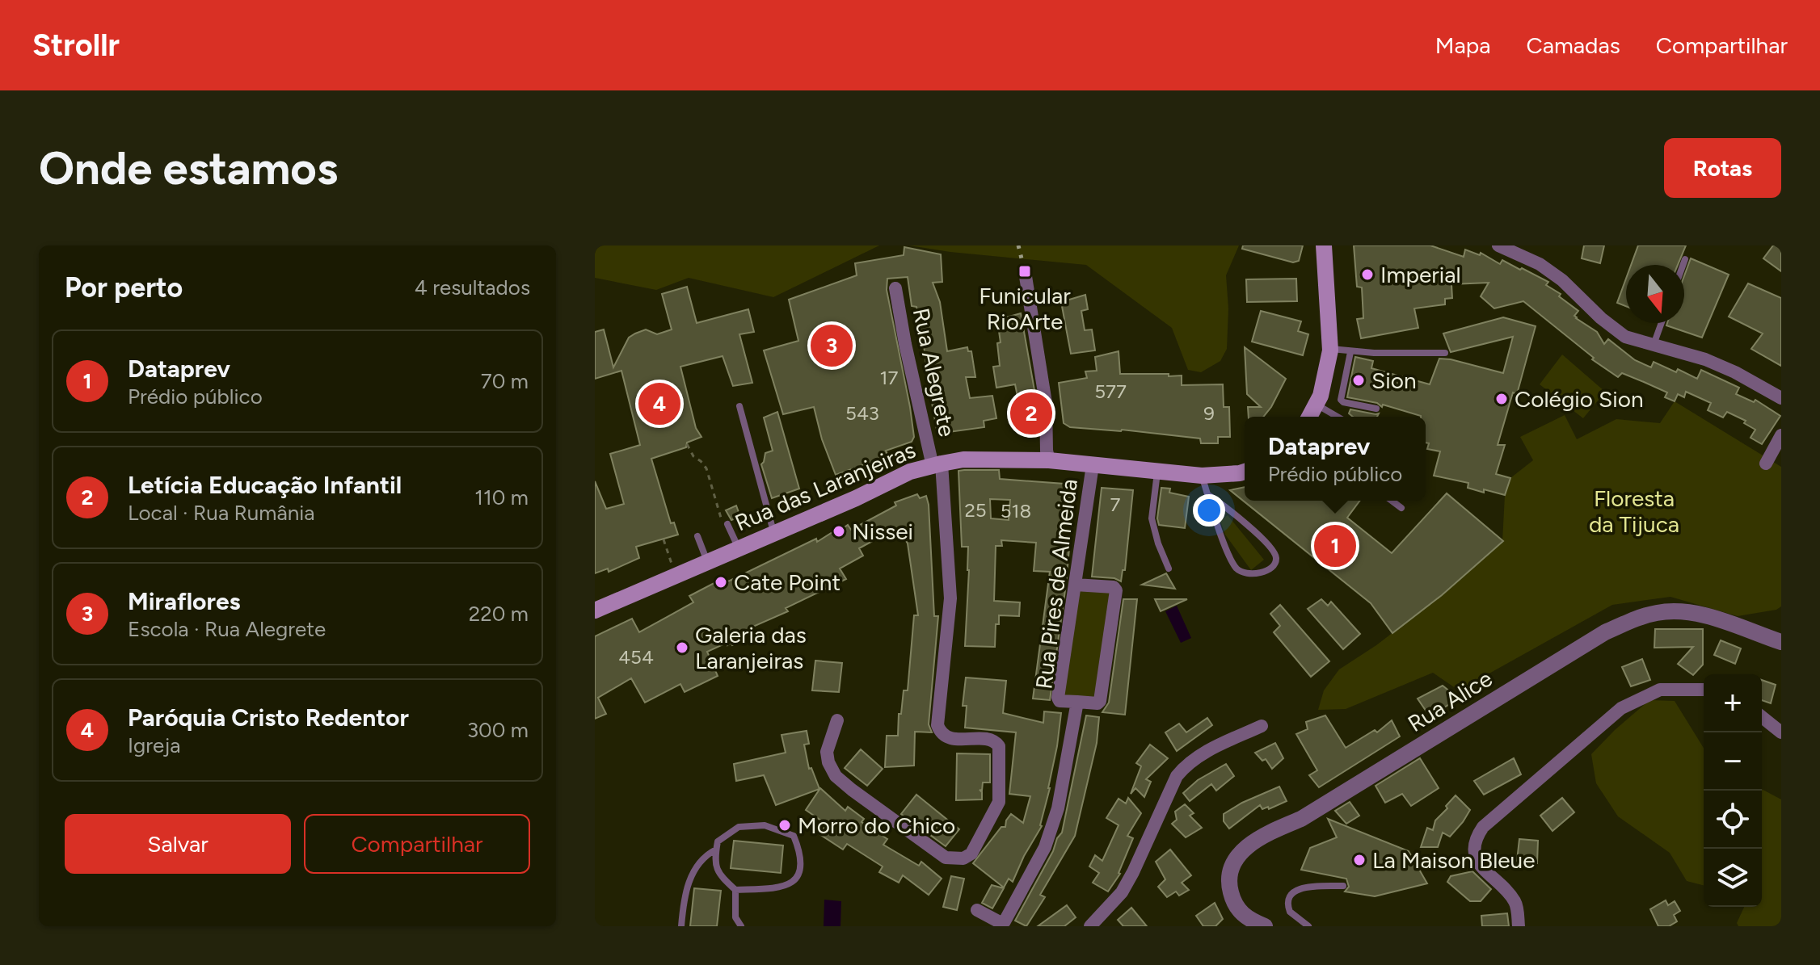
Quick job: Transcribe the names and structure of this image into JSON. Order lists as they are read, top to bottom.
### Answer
{
  "streets": {
    "main road": ["Rua das Laranjeiras"],
    "street": ["Rua Alegrete", "Rua Pires de Almeida", "Rua Alice"]
  },
  "crossings": [
    ["Rua Alegrete", "Rua das Laranjeiras"],
    ["Rua das Laranjeiras", "Rua Pires de Almeida"]
  ],
  "parks": ["Floresta da Tijuca"],
  "places": {
    "transit": ["Funicular RioArte"],
    "other": [
      "Imperial",
      "Sion",
      "Colégio Sion",
      "Nissei",
      "Cate Point",
      "Galeria das Laranjeiras",
      "Morro do Chico",
      "La Maison Bleue"
    ]
  },
  "house_numbers": [
    "17",
    "577",
    "543",
    "9",
    "7",
    "25",
    "518",
    "454"
  ],
  "north": "bottom",
  "page": {
    "header": "Strollr",
    "nav": ["Mapa", "Camadas", "Compartilhar"],
    "buttons": [
      "Rotas",
      ["Salvar", "Compartilhar"]
    ],
    "title": "Onde estamos",
    "heading": ["Por perto", "4 resultados"],
    "pins": [
      "3",
      "4",
      "2",
      "1"
    ],
    "list": [
      {
        "mark": "1",
        "name": "Dataprev",
        "note": "Prédio público",
        "value": "70 m"
      },
      {
        "mark": "2",
        "name": "Letícia Educação Infantil",
        "note": "Local · Rua Rumânia",
        "value": "110 m"
      },
      {
        "mark": "3",
        "name": "Miraflores",
        "note": "Escola · Rua Alegrete",
        "value": "220 m"
      },
      {
        "mark": "4",
        "name": "Paróquia Cristo Redentor",
        "note": "Igreja",
        "value": "300 m"
      }
    ],
    "popup": ["Dataprev", "Prédio público"],
    "map_buttons": ["+", "−"]
  }
}
